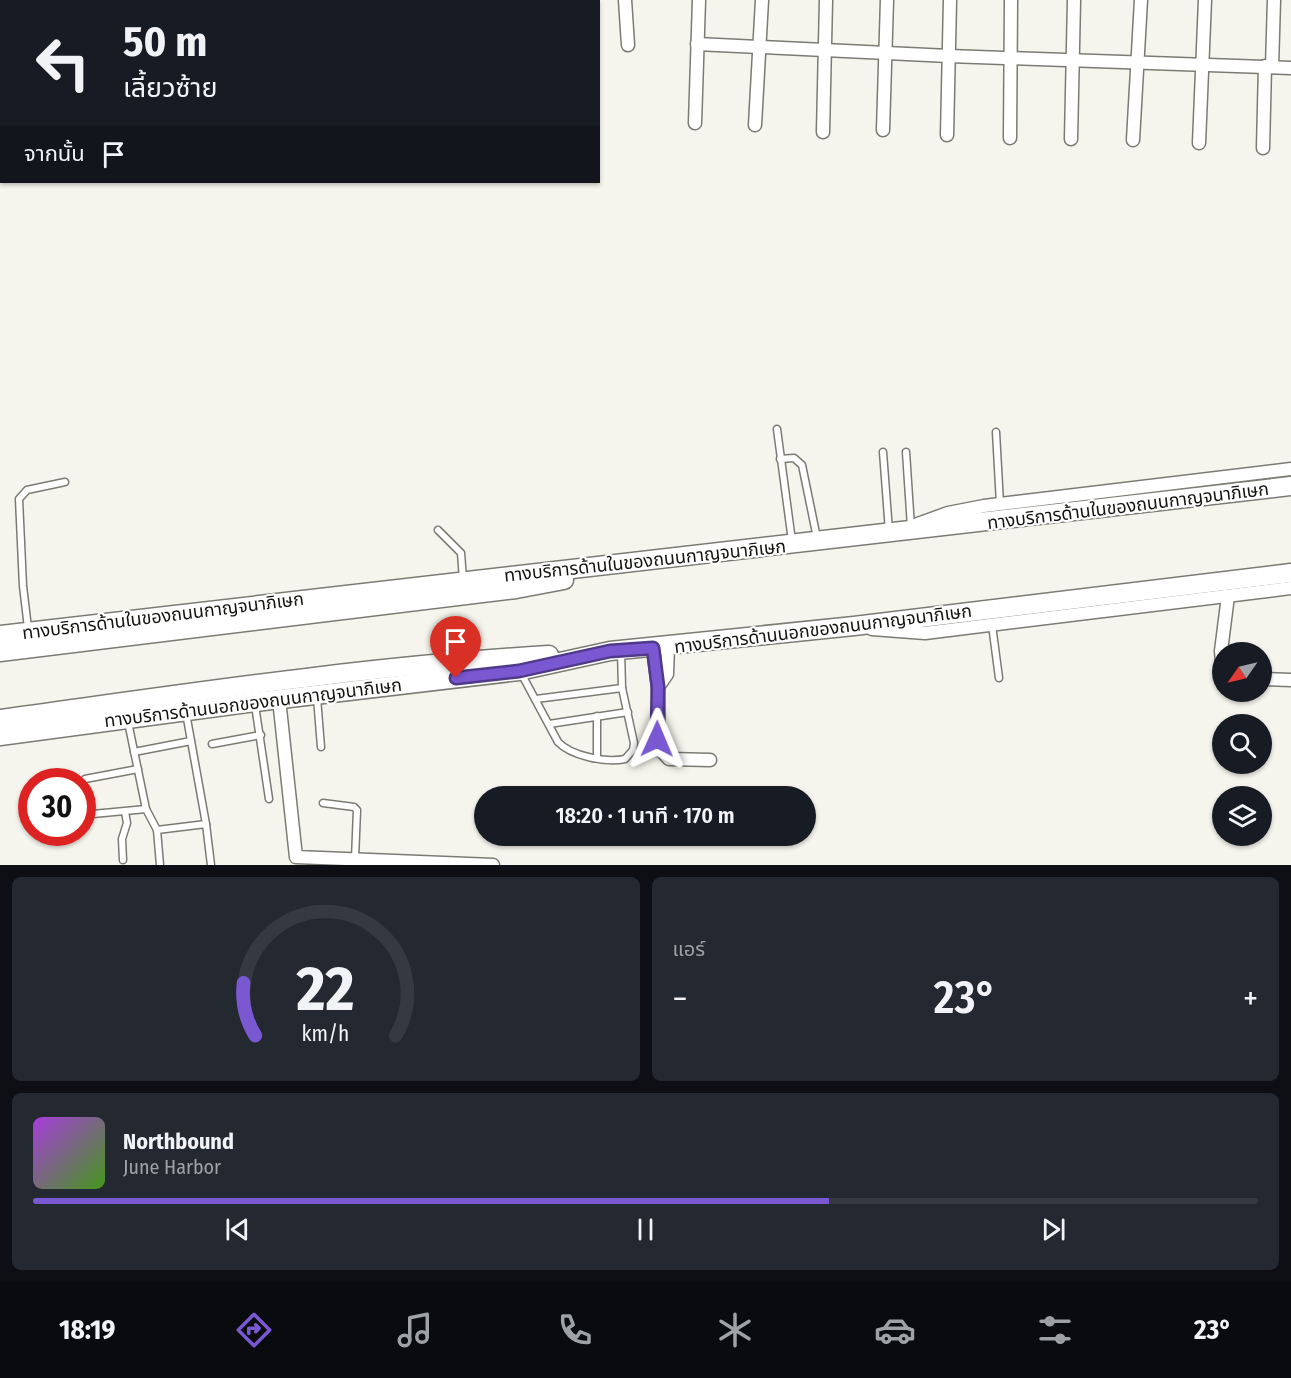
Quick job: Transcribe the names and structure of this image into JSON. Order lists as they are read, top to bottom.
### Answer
{
  "streets": {
    "main road": ["ทางบริการด้านในของถนนกาญจนาภิเษก", "ทางบริการด้านนอกของถนนกาญจนาภิเษก"]
  },
  "north": "bottom left",
  "page": {
    "turn": ["50 m", "เลี้ยวซ้าย"],
    "then": "จากนั้น",
    "limit": "30",
    "trip": "18:20 · 1 นาที · 170 m",
    "tile": "แอร์",
    "heat": ["−", "23°", "+"],
    "song": ["Northbound", "June Harbor"],
    "tabs": ["18:19", "23°"],
    "gauge": ["22", "km/h"]
  }
}
